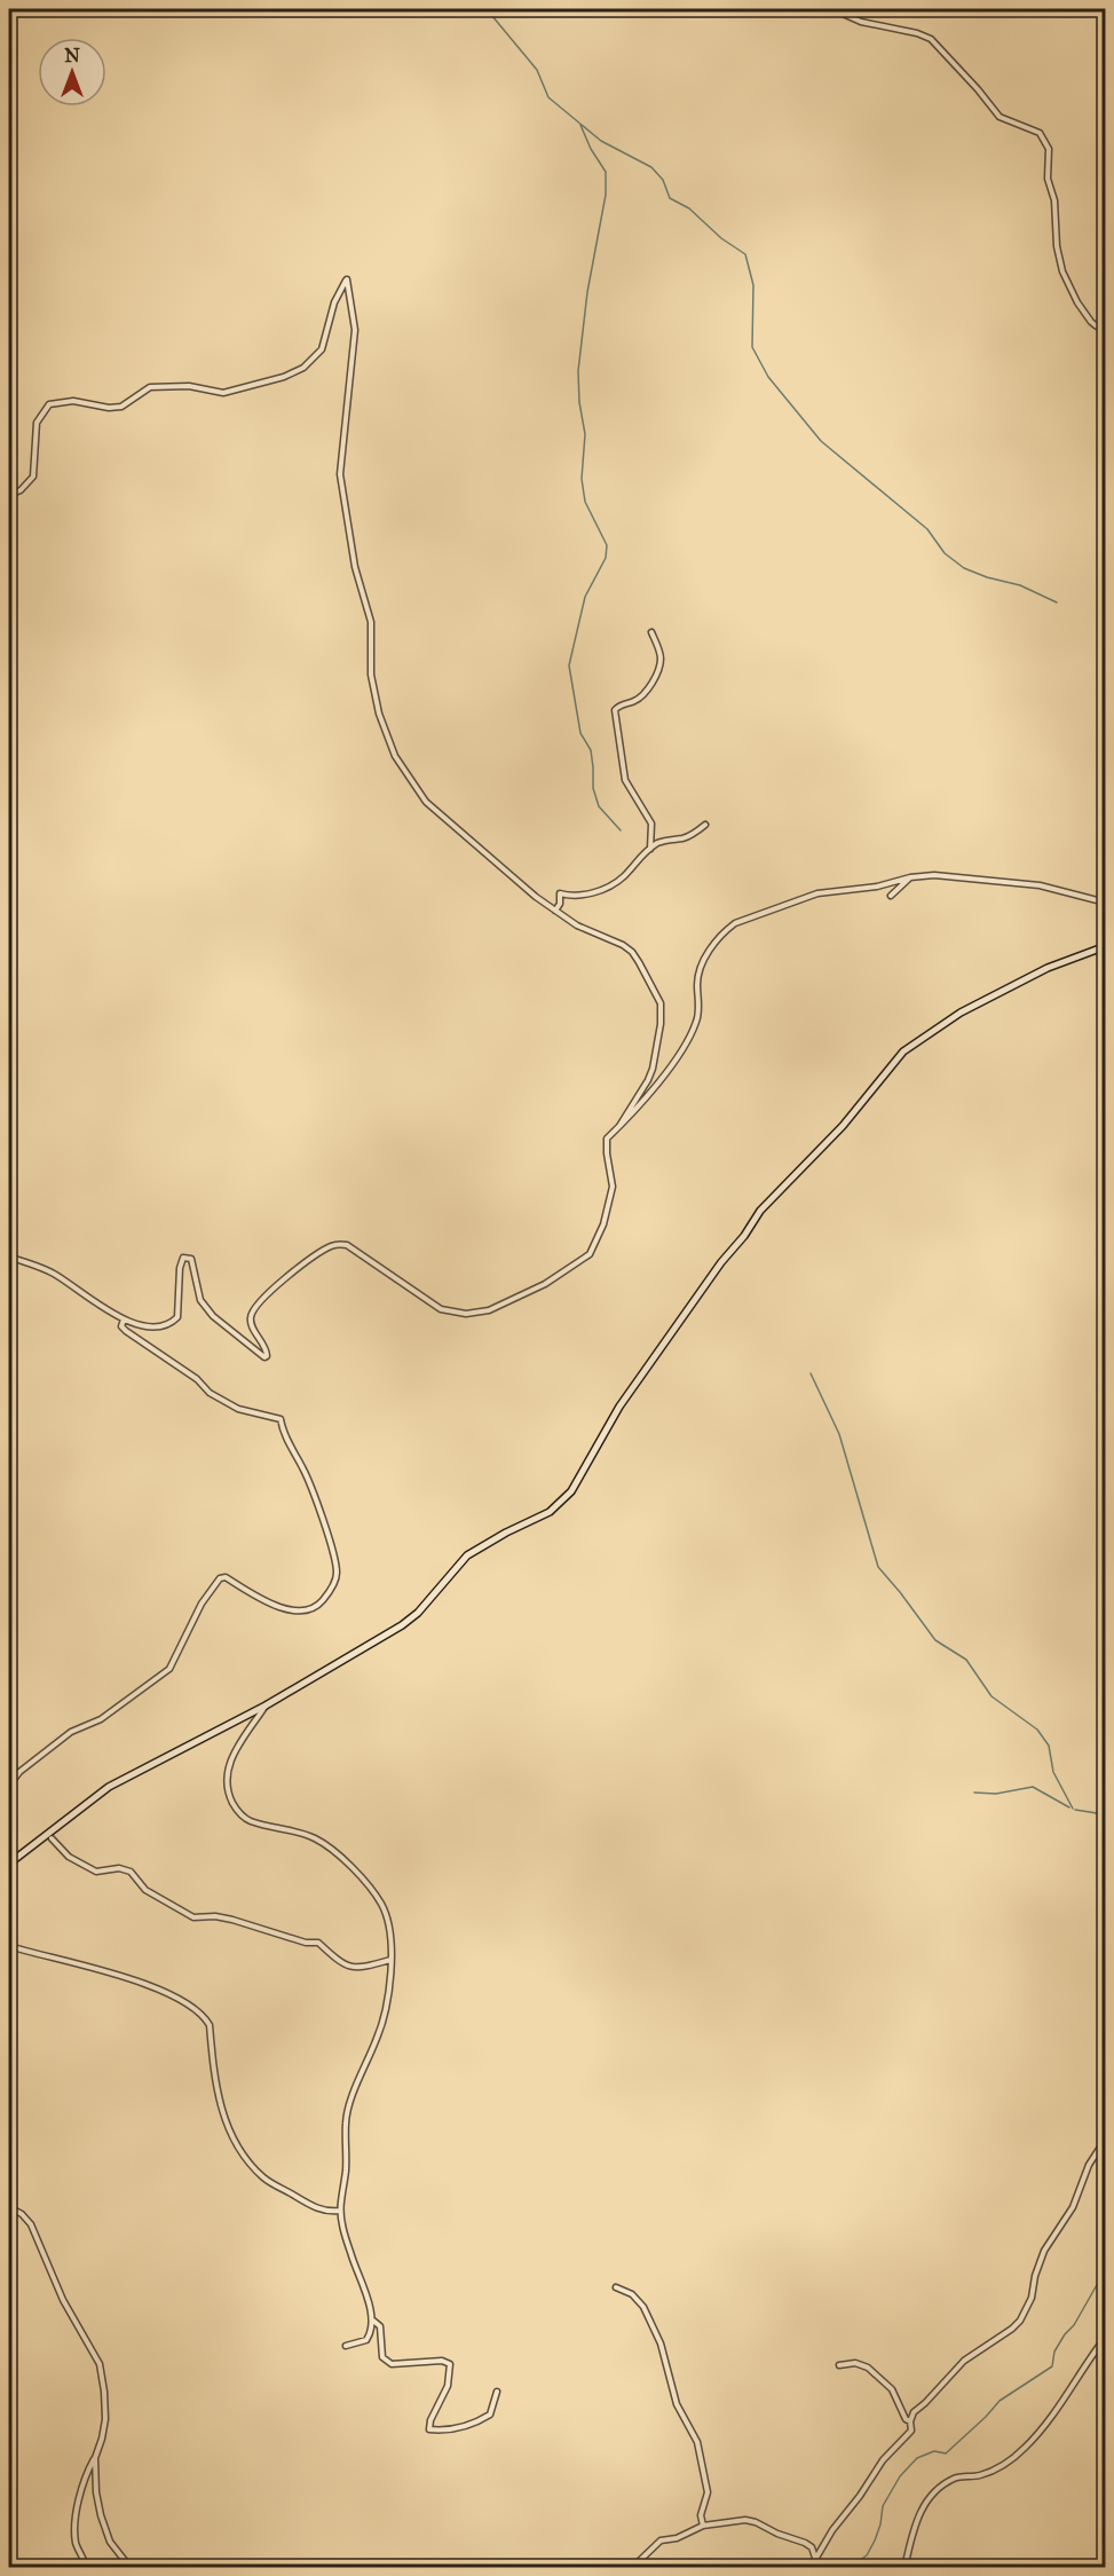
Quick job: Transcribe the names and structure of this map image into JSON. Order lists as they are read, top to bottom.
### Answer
{
  "north": "top"
}
